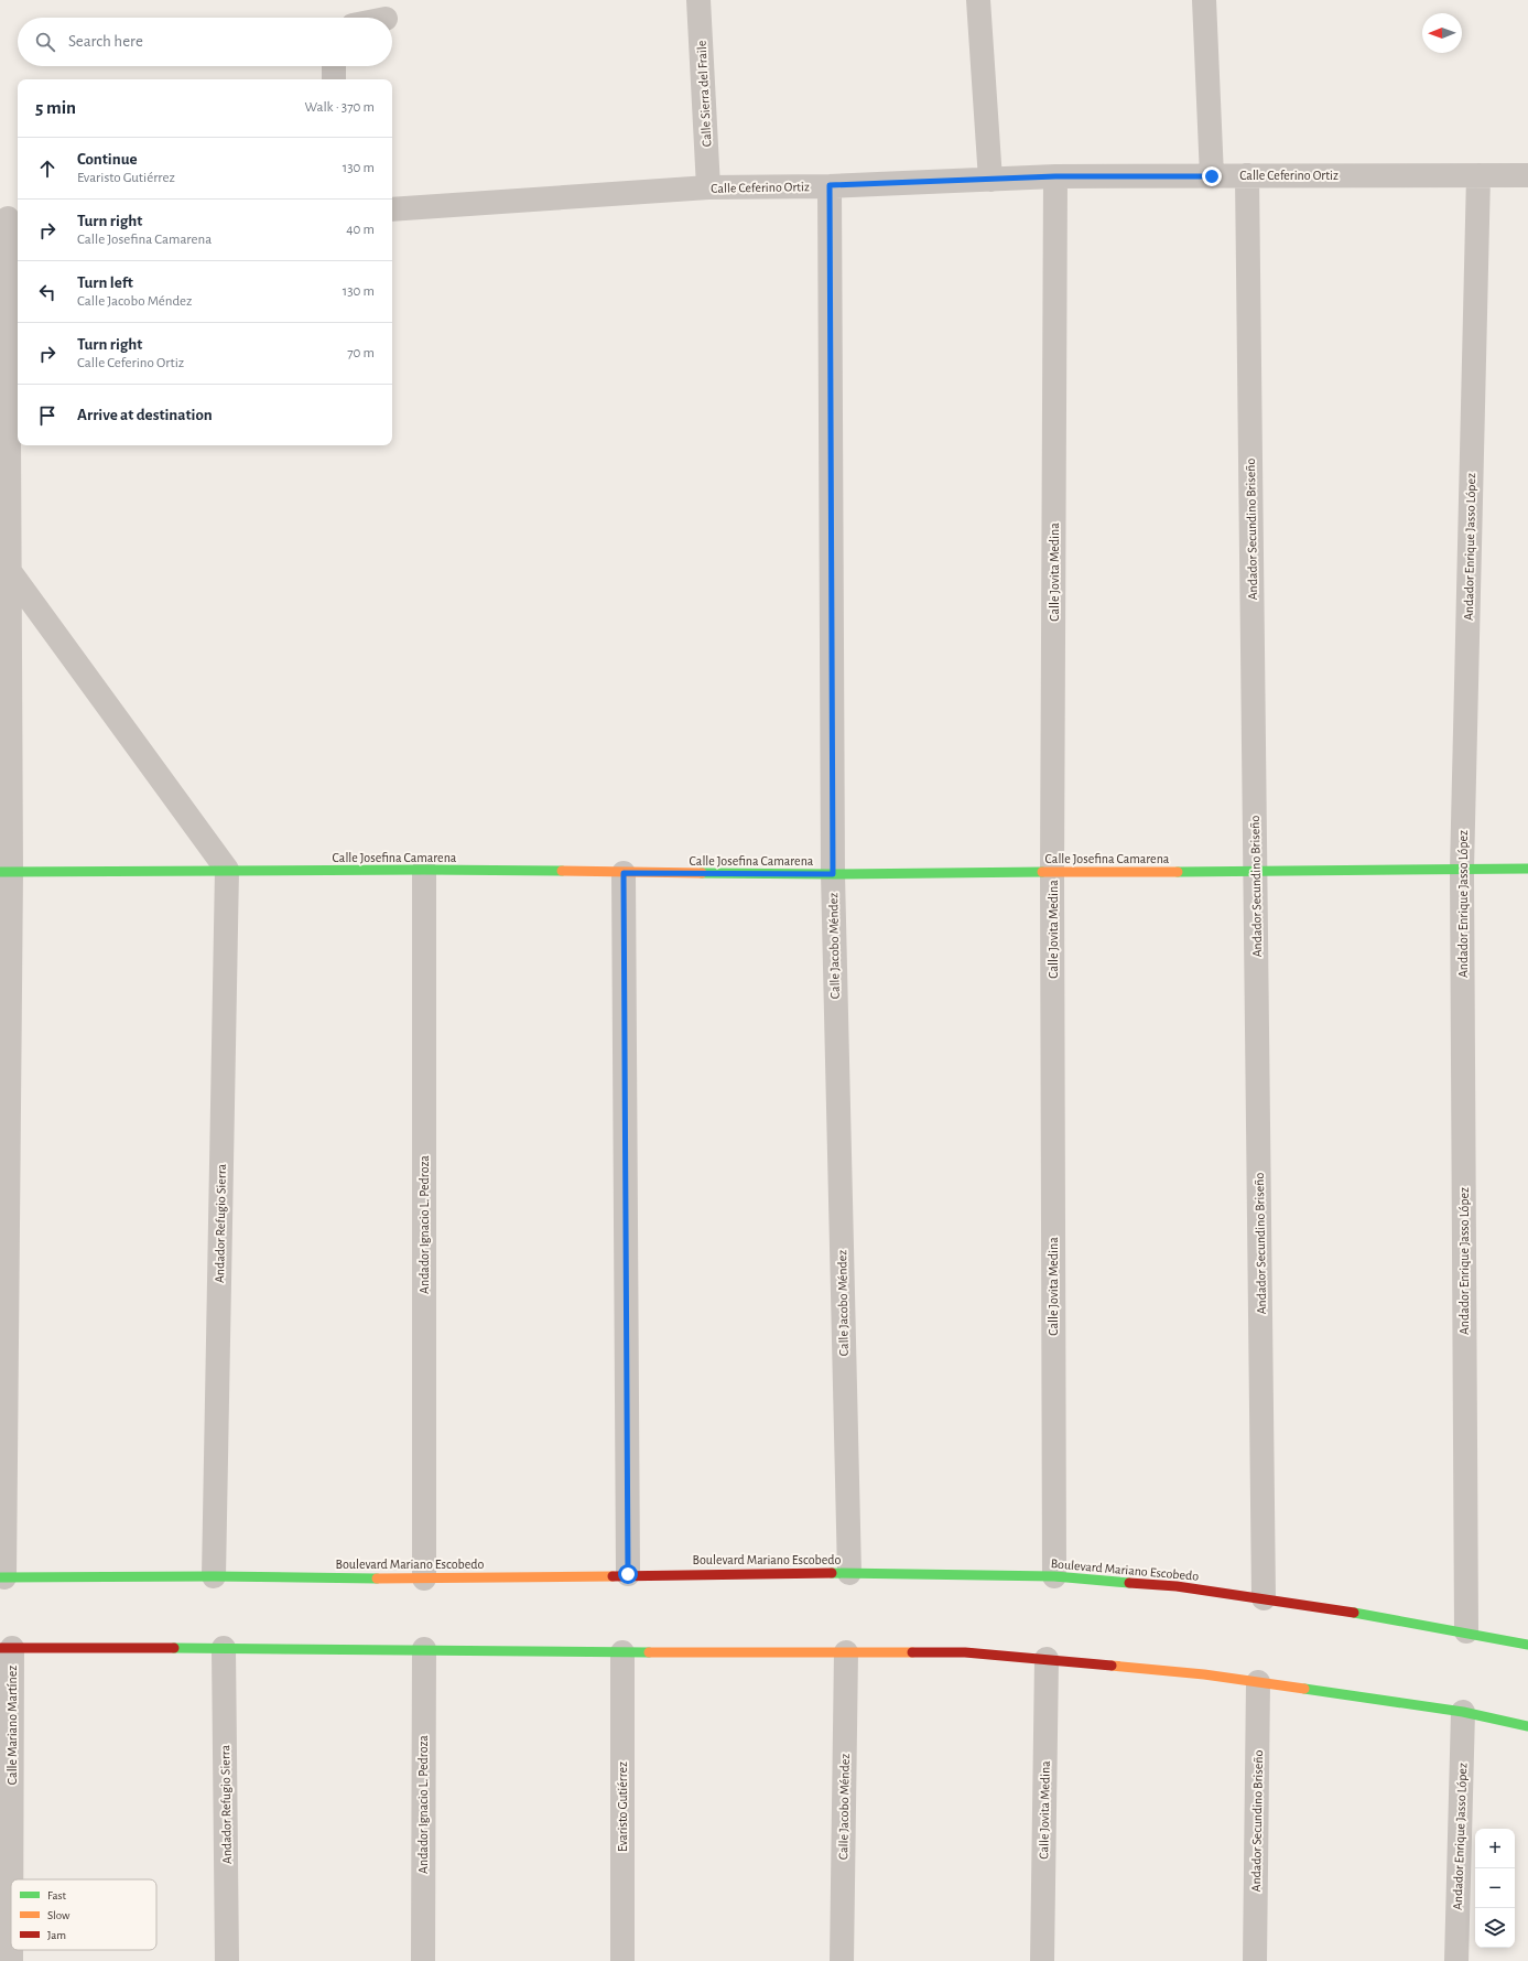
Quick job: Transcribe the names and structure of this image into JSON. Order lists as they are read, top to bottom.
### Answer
{
  "streets": {
    "street": [
      "Calle Sierra del Fraile",
      "Calle Ceferino Ortiz",
      "Andador Secundino Briseño",
      "Andador Enrique Jasso López",
      "Calle Jovita Medina",
      "Calle Josefina Camarena",
      "Calle Jacobo Méndez",
      "Andador Refugio Sierra",
      "Andador Ignacio L. Pedroza",
      "Boulevard Mariano Escobedo",
      "Calle Mariano Martínez",
      "Evaristo Gutiérrez"
    ]
  },
  "crossings": [
    ["Calle Sierra del Fraile", "Calle Ceferino Ortiz"],
    ["Calle Ceferino Ortiz", "Andador Secundino Briseño"],
    ["Calle Ceferino Ortiz", "Andador Enrique Jasso López"],
    ["Calle Ceferino Ortiz", "Calle Jovita Medina"],
    ["Calle Ceferino Ortiz", "Calle Jacobo Méndez"],
    ["Andador Secundino Briseño", "Calle Josefina Camarena"],
    ["Andador Secundino Briseño", "Boulevard Mariano Escobedo"],
    ["Andador Enrique Jasso López", "Calle Josefina Camarena"],
    ["Andador Enrique Jasso López", "Boulevard Mariano Escobedo"],
    ["Calle Jovita Medina", "Calle Josefina Camarena"],
    ["Calle Jovita Medina", "Boulevard Mariano Escobedo"],
    ["Calle Josefina Camarena", "Calle Jacobo Méndez"],
    ["Calle Josefina Camarena", "Andador Refugio Sierra"],
    ["Calle Josefina Camarena", "Andador Ignacio L. Pedroza"],
    ["Calle Jacobo Méndez", "Boulevard Mariano Escobedo"],
    ["Andador Refugio Sierra", "Boulevard Mariano Escobedo"],
    ["Andador Ignacio L. Pedroza", "Boulevard Mariano Escobedo"]
  ],
  "legend": ["Fast", "Slow", "Jam"],
  "north": "left",
  "page": {
    "search": "Search here",
    "heading": ["5 min", "Walk · 370 m"],
    "list": [
      ["Continue", "Evaristo Gutiérrez", "130 m"],
      ["Turn right", "Calle Josefina Camarena", "40 m"],
      ["Turn left", "Calle Jacobo Méndez", "130 m"],
      ["Turn right", "Calle Ceferino Ortiz", "70 m"],
      "Arrive at destination"
    ],
    "map_buttons": ["+", "−"]
  }
}
